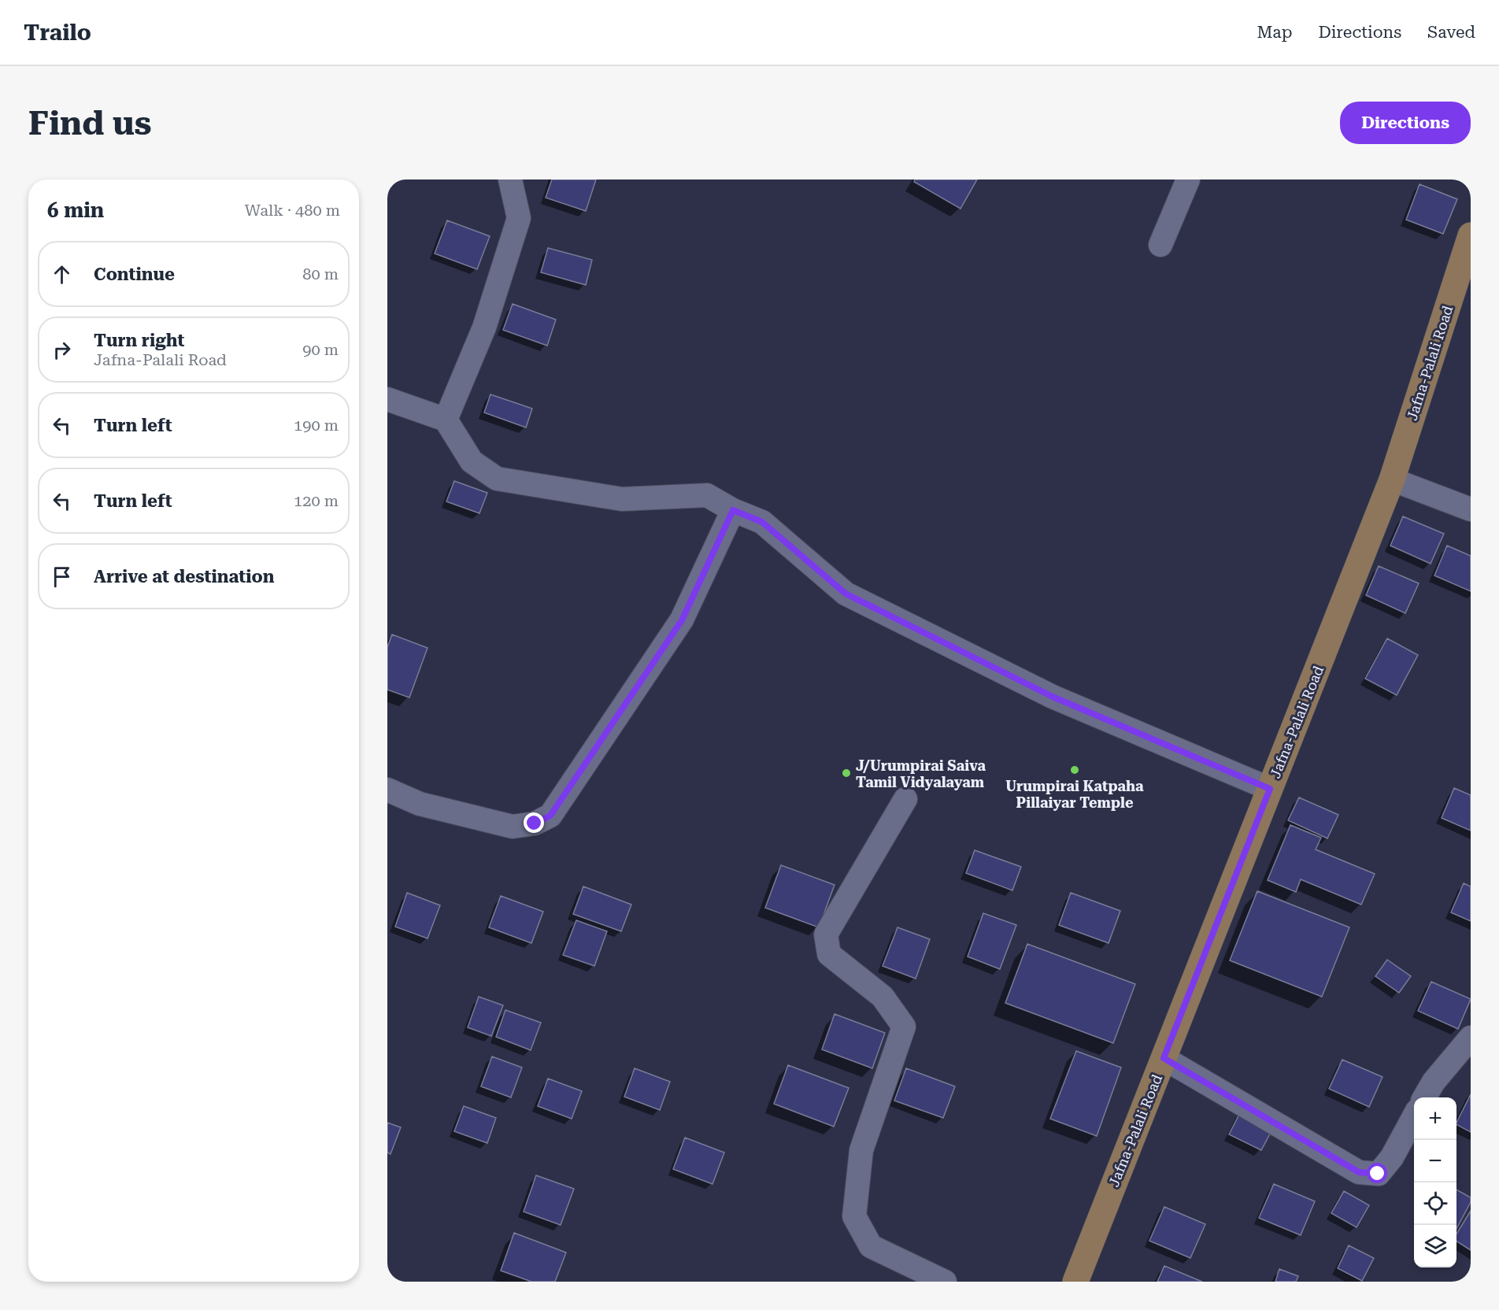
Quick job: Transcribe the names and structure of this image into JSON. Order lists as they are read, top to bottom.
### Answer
{
  "streets": {
    "main road": ["Jafna-Palali Road"]
  },
  "places": ["Urumpirai Katpaha Pillaiyar Temple", "J/Urumpirai Saiva Tamil Vidyalayam"],
  "page": {
    "header": "Trailo",
    "nav": ["Map", "Directions", "Saved"],
    "buttons": "Directions",
    "title": "Find us",
    "heading": ["6 min", "Walk · 480 m"],
    "list": [
      ["Continue", "80 m"],
      ["Turn right", "Jafna-Palali Road", "90 m"],
      ["Turn left", "190 m"],
      ["Turn left", "120 m"],
      "Arrive at destination"
    ],
    "map_buttons": ["+", "−"]
  }
}
